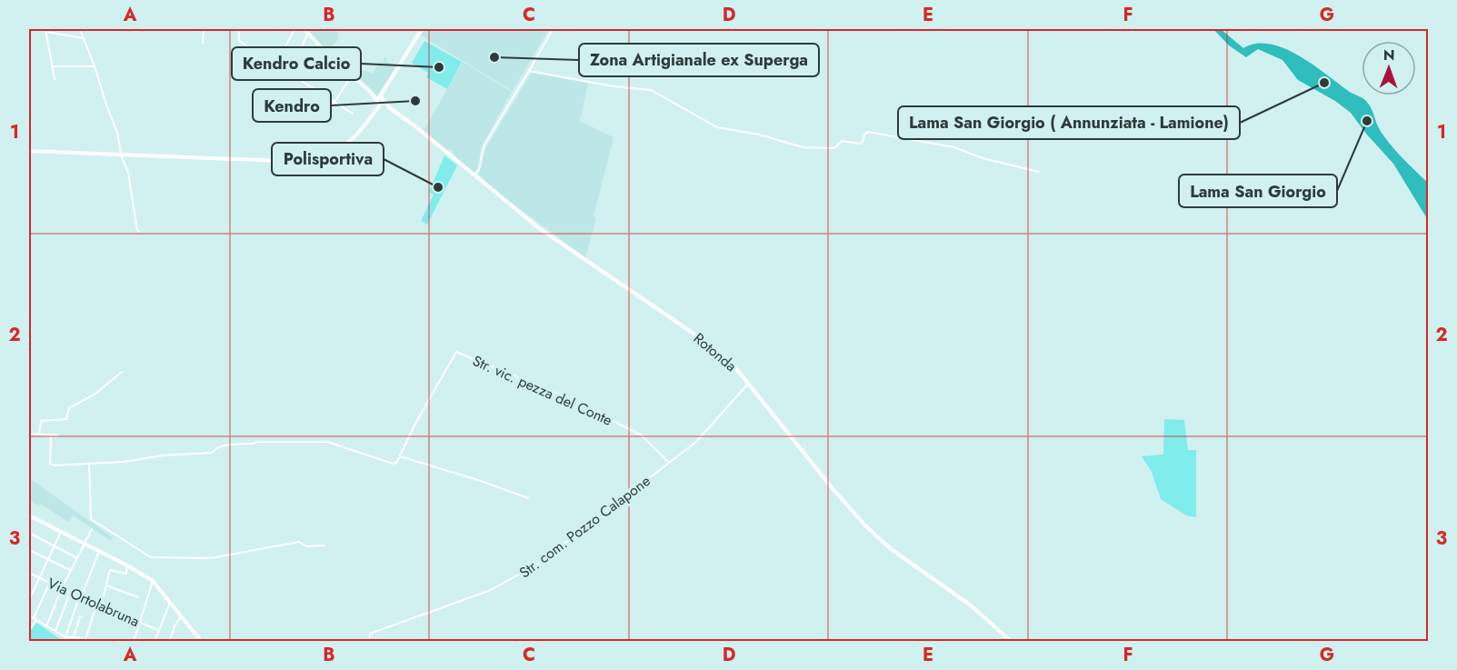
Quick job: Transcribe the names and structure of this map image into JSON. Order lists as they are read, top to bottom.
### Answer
{
  "streets": {
    "main road": ["Rotonda"],
    "street": ["Str. vic. pezza del Conte", "Str. com. Pozzo Calapone", "Via Ortolabruna"]
  },
  "crossings": [
    ["Rotonda", "Str. com. Pozzo Calapone"],
    ["Str. vic. pezza del Conte", "Str. com. Pozzo Calapone"]
  ],
  "places": [
    "Zona Artigianale ex Superga",
    "Kendro Calcio",
    "Lama San Giorgio ( Annunziata - Lamione)",
    "Kendro",
    "Lama San Giorgio",
    "Polisportiva"
  ],
  "north": "top",
  "grid": {
    "columns": [
      "A",
      "B",
      "C",
      "D",
      "E",
      "F",
      "G"
    ],
    "rows": ["1", "2", "3"]
  }
}
